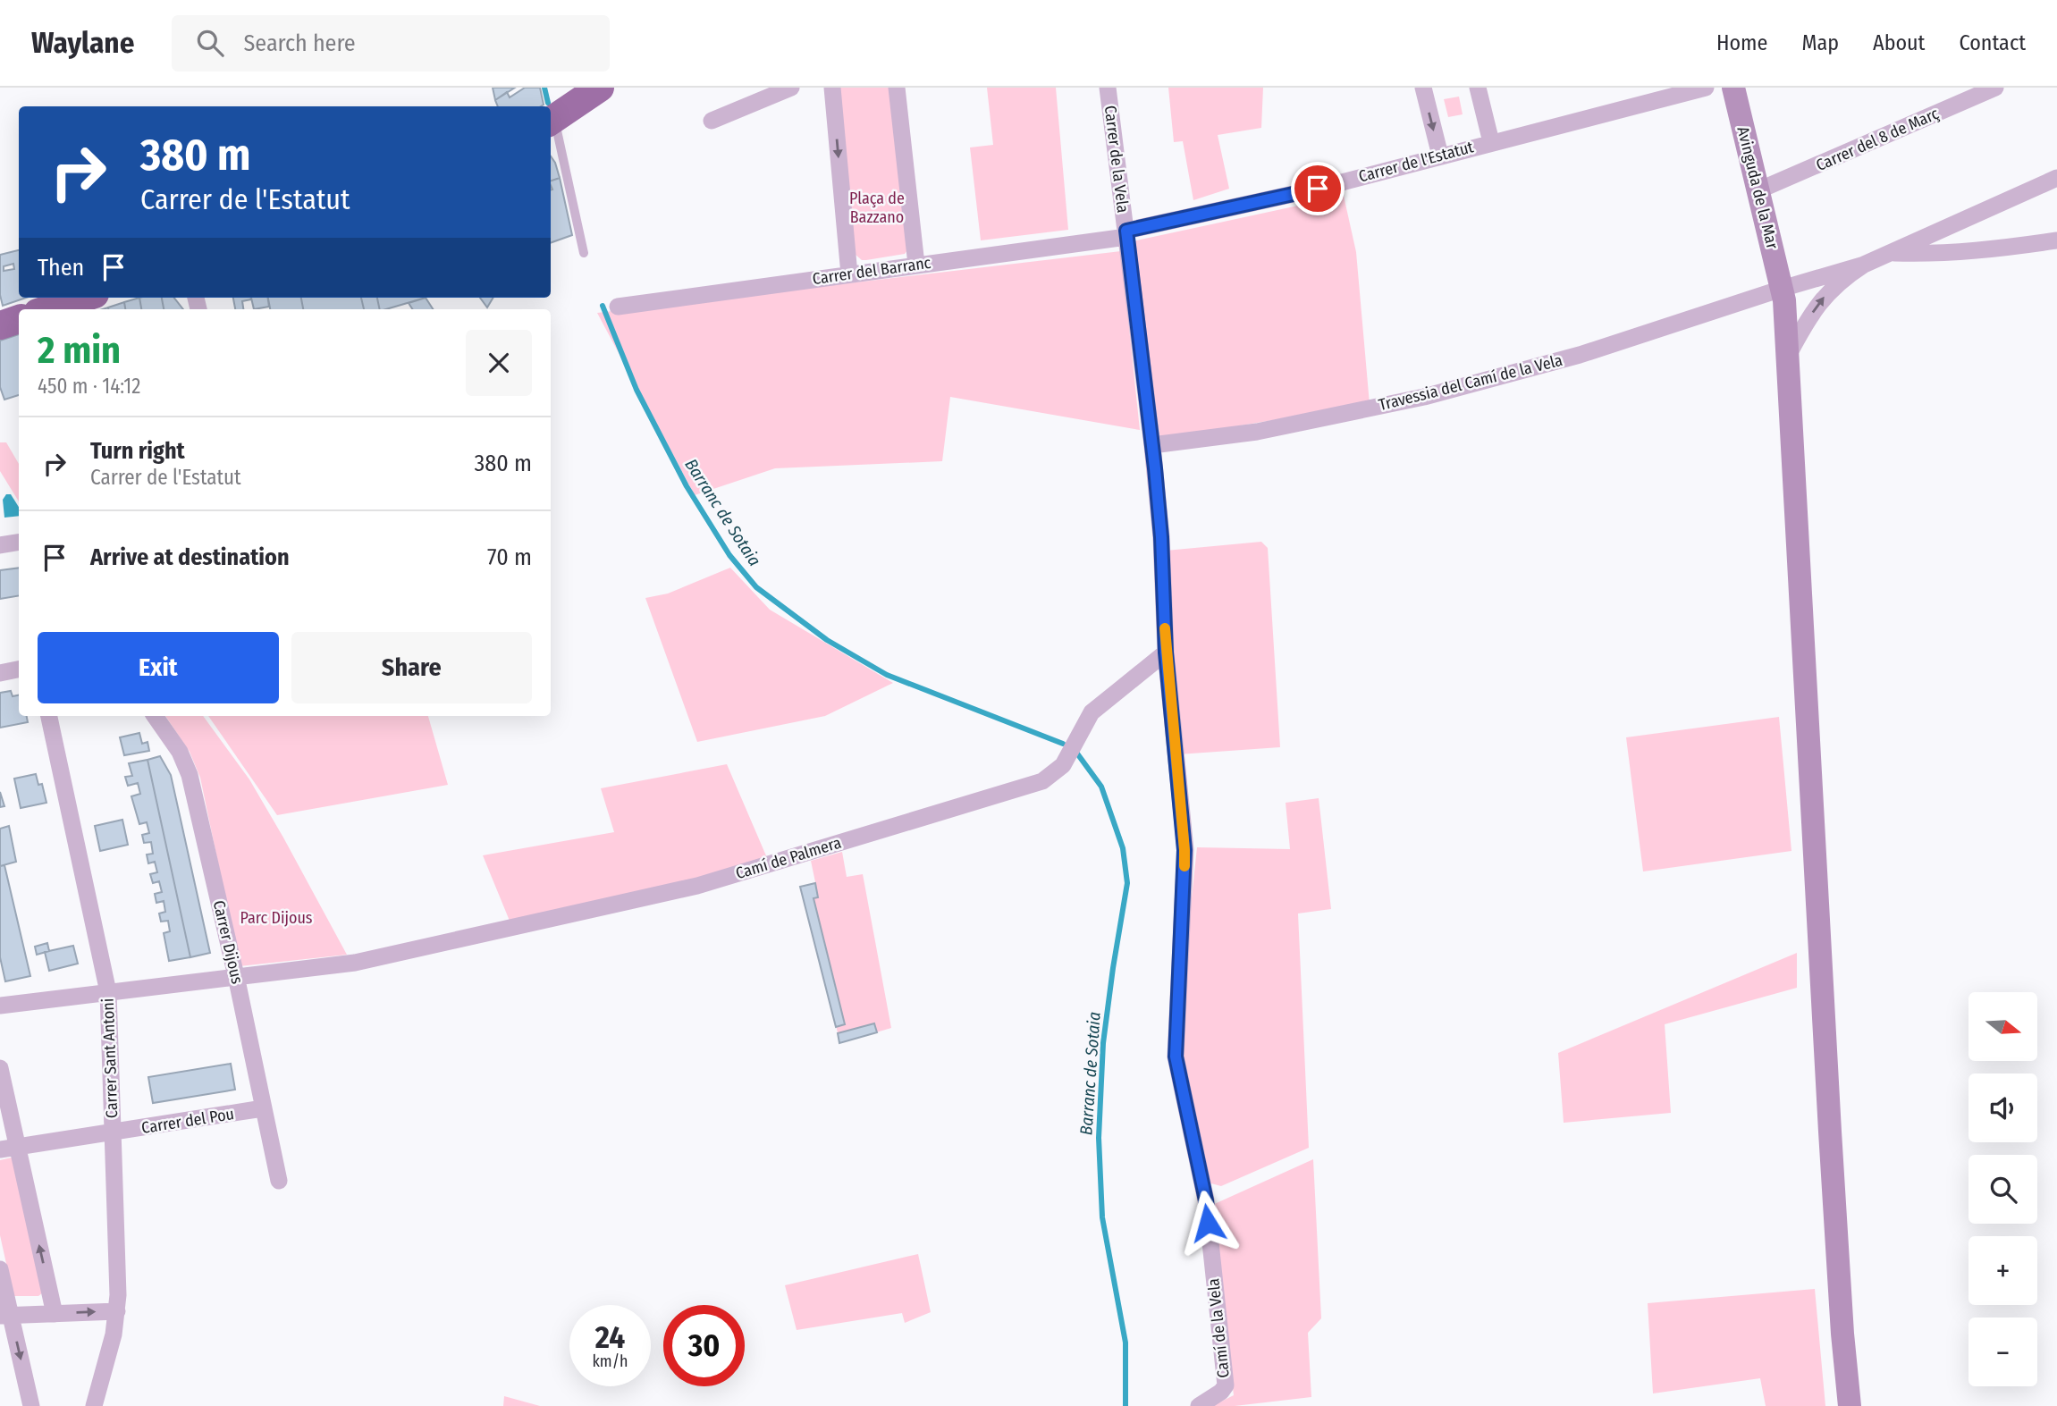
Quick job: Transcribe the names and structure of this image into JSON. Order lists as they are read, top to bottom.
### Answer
{
  "streets": {
    "main road": ["Avinguda de la Mar"],
    "street": [
      "Carrer del 8 de Març",
      "Carrer de la Vela",
      "Carrer de l'Estatut",
      "Carrer del Barranc",
      "Travessia del Camí de la Vela",
      "Camí de Palmera",
      "Carrer Dijous",
      "Carrer Sant Antoni",
      "Carrer del Pou",
      "Camí de la Vela"
    ]
  },
  "crossings": [
    ["Carrer del 8 de Març", "Avinguda de la Mar"],
    ["Carrer de la Vela", "Carrer de l'Estatut"],
    ["Carrer de la Vela", "Carrer del Barranc"],
    ["Carrer de la Vela", "Camí de la Vela"],
    ["Carrer de l'Estatut", "Carrer del Barranc"],
    ["Carrer de l'Estatut", "Camí de la Vela"],
    ["Avinguda de la Mar", "Travessia del Camí de la Vela"],
    ["Carrer del Barranc", "Camí de la Vela"],
    ["Travessia del Camí de la Vela", "Camí de la Vela"],
    ["Camí de Palmera", "Carrer Dijous"],
    ["Camí de Palmera", "Carrer Sant Antoni"],
    ["Camí de Palmera", "Camí de la Vela"],
    ["Carrer Dijous", "Carrer del Pou"],
    ["Carrer Sant Antoni", "Carrer del Pou"]
  ],
  "water": ["Barranc de Sotaia"],
  "parks": ["Plaça de Bazzano", "Parc Dijous"],
  "north": "right",
  "page": {
    "header": "Waylane",
    "search": "Search here",
    "nav": [
      "Home",
      "Map",
      "About",
      "Contact"
    ],
    "turn": ["380 m", "Carrer de l'Estatut"],
    "then": "Then",
    "heading": ["2 min", "450 m · 14:12"],
    "list": [
      {
        "name": "Turn right",
        "note": "Carrer de l'Estatut",
        "value": "380 m"
      },
      {
        "name": "Arrive at destination",
        "value": "70 m"
      }
    ],
    "buttons": ["Exit", "Share"],
    "map_buttons": ["+", "−"],
    "speed": "24 km/h",
    "limit": "30"
  }
}
